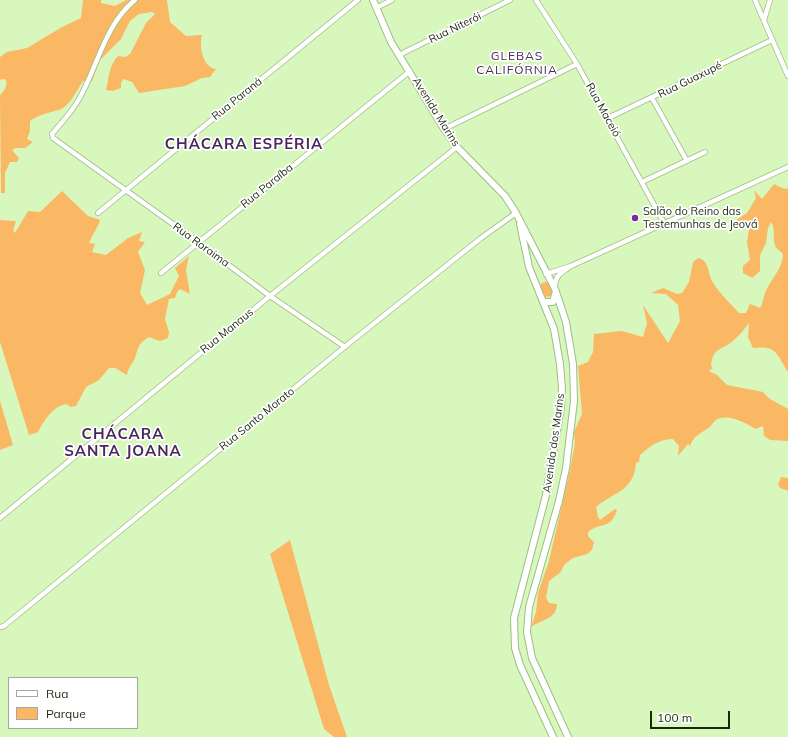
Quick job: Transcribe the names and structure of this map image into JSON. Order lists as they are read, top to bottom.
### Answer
{
  "streets": {
    "street": [
      "Rua Niterói",
      "Rua Guaxupé",
      "Rua Paraná",
      "Rua Maceió",
      "Avenida Marins",
      "Rua Paraíba",
      "Rua Roraima",
      "Rua Manaus",
      "Rua Santo Morato",
      "Avenida dos Marins"
    ]
  },
  "crossings": [
    ["Rua Niterói", "Avenida Marins"],
    ["Rua Guaxupé", "Rua Maceió"],
    ["Rua Paraná", "Rua Roraima"],
    ["Avenida Marins", "Rua Paraíba"],
    ["Avenida Marins", "Rua Manaus"],
    ["Avenida Marins", "Rua Santo Morato"],
    ["Avenida Marins", "Avenida dos Marins"],
    ["Rua Paraíba", "Rua Roraima"],
    ["Rua Roraima", "Rua Manaus"],
    ["Rua Roraima", "Rua Santo Morato"],
    ["Rua Santo Morato", "Avenida dos Marins"]
  ],
  "districts": ["GLEBAS CALIFÓRNIA", "CHÁCARA ESPÉRIA", "CHÁCARA SANTA JOANA"],
  "places": ["Salão do Reino das Testemunhas de Jeová"],
  "legend": ["Rua", "Parque"],
  "scale_bar": "100 m"
}
